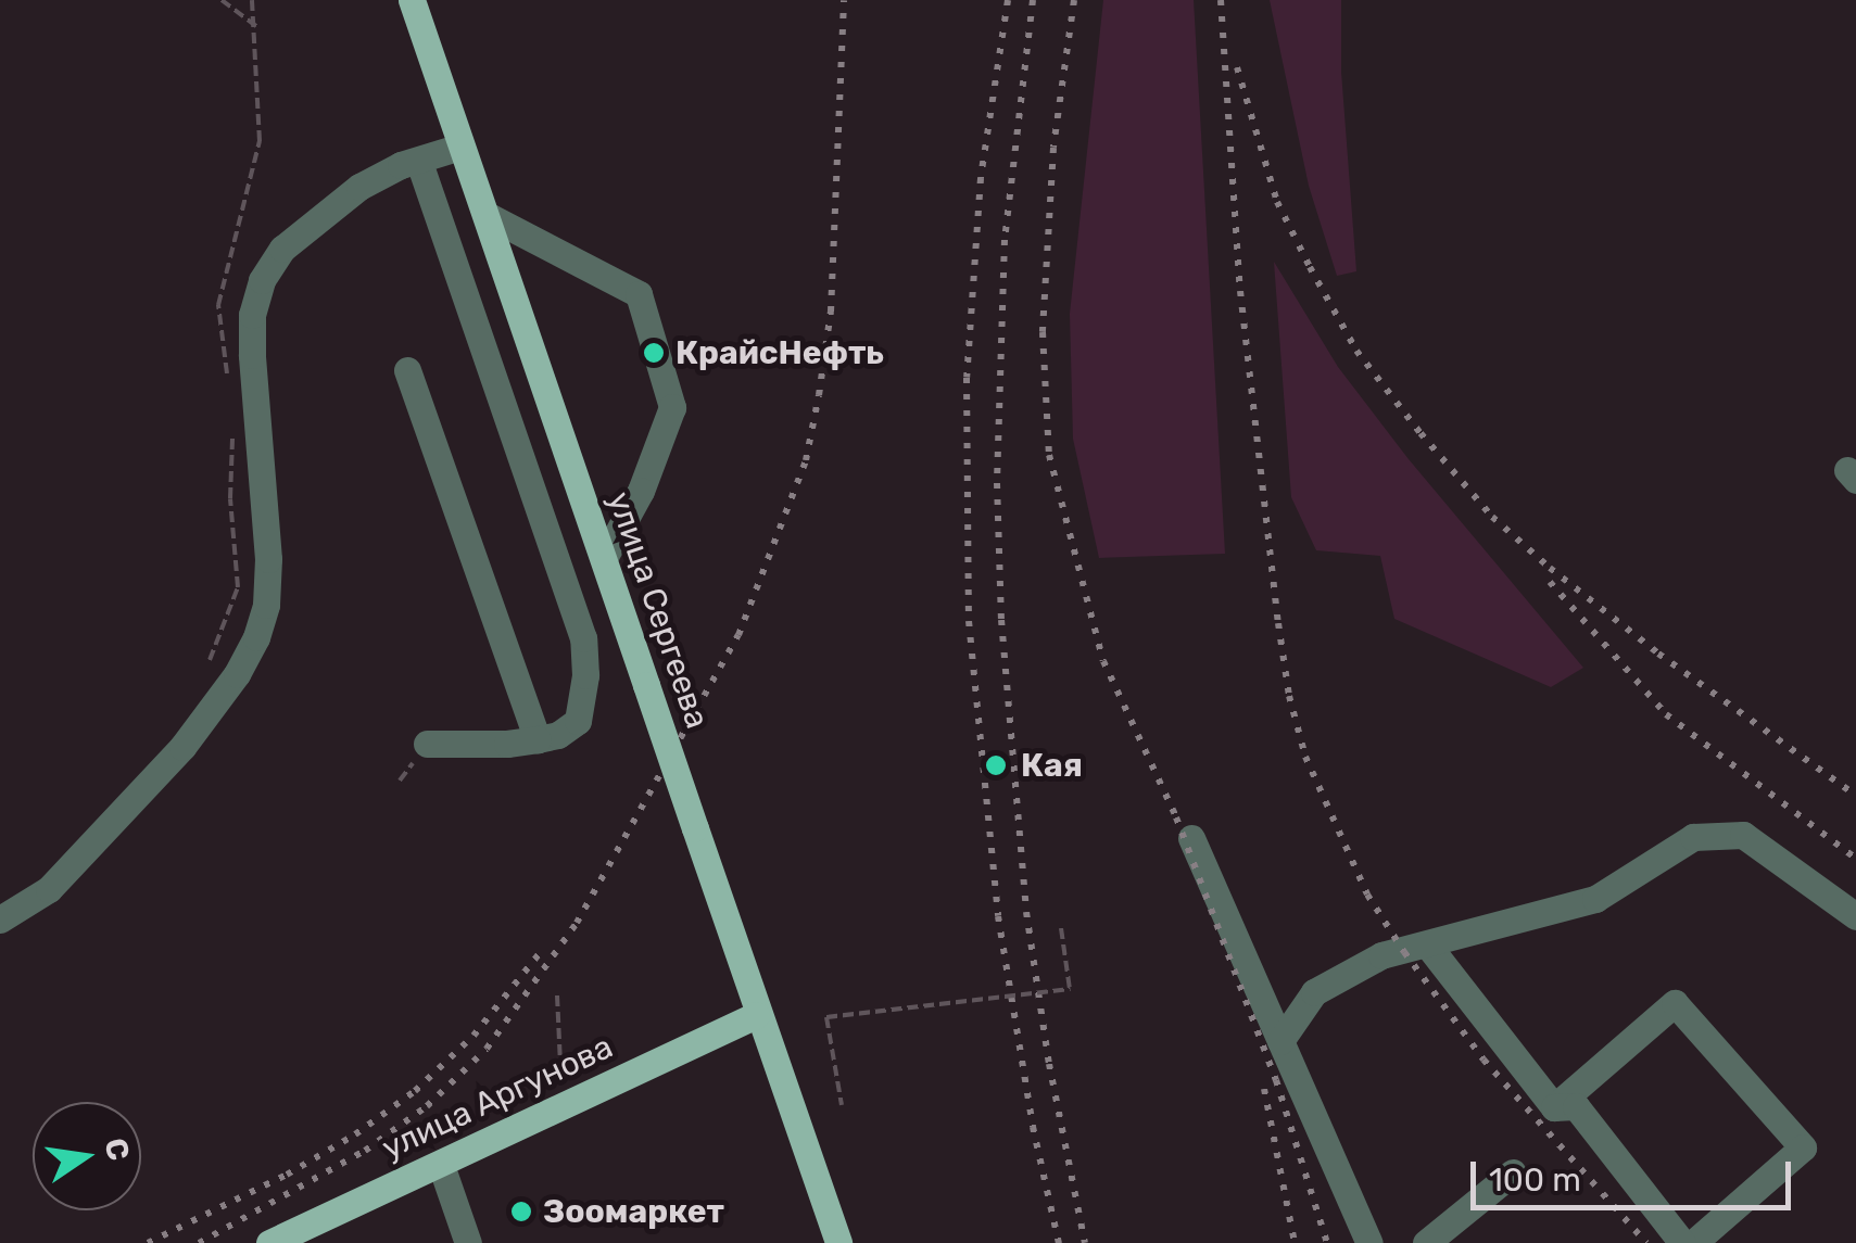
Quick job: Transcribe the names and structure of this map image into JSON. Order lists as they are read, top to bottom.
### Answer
{
  "streets": {
    "main road": ["улица Сергеева", "улица Аргунова"]
  },
  "crossings": [
    ["улица Сергеева", "улица Аргунова"]
  ],
  "places": ["КрайсНефть", "Кая", "Зоомаркет"],
  "scale_bar": "100 m",
  "north": "right"
}
